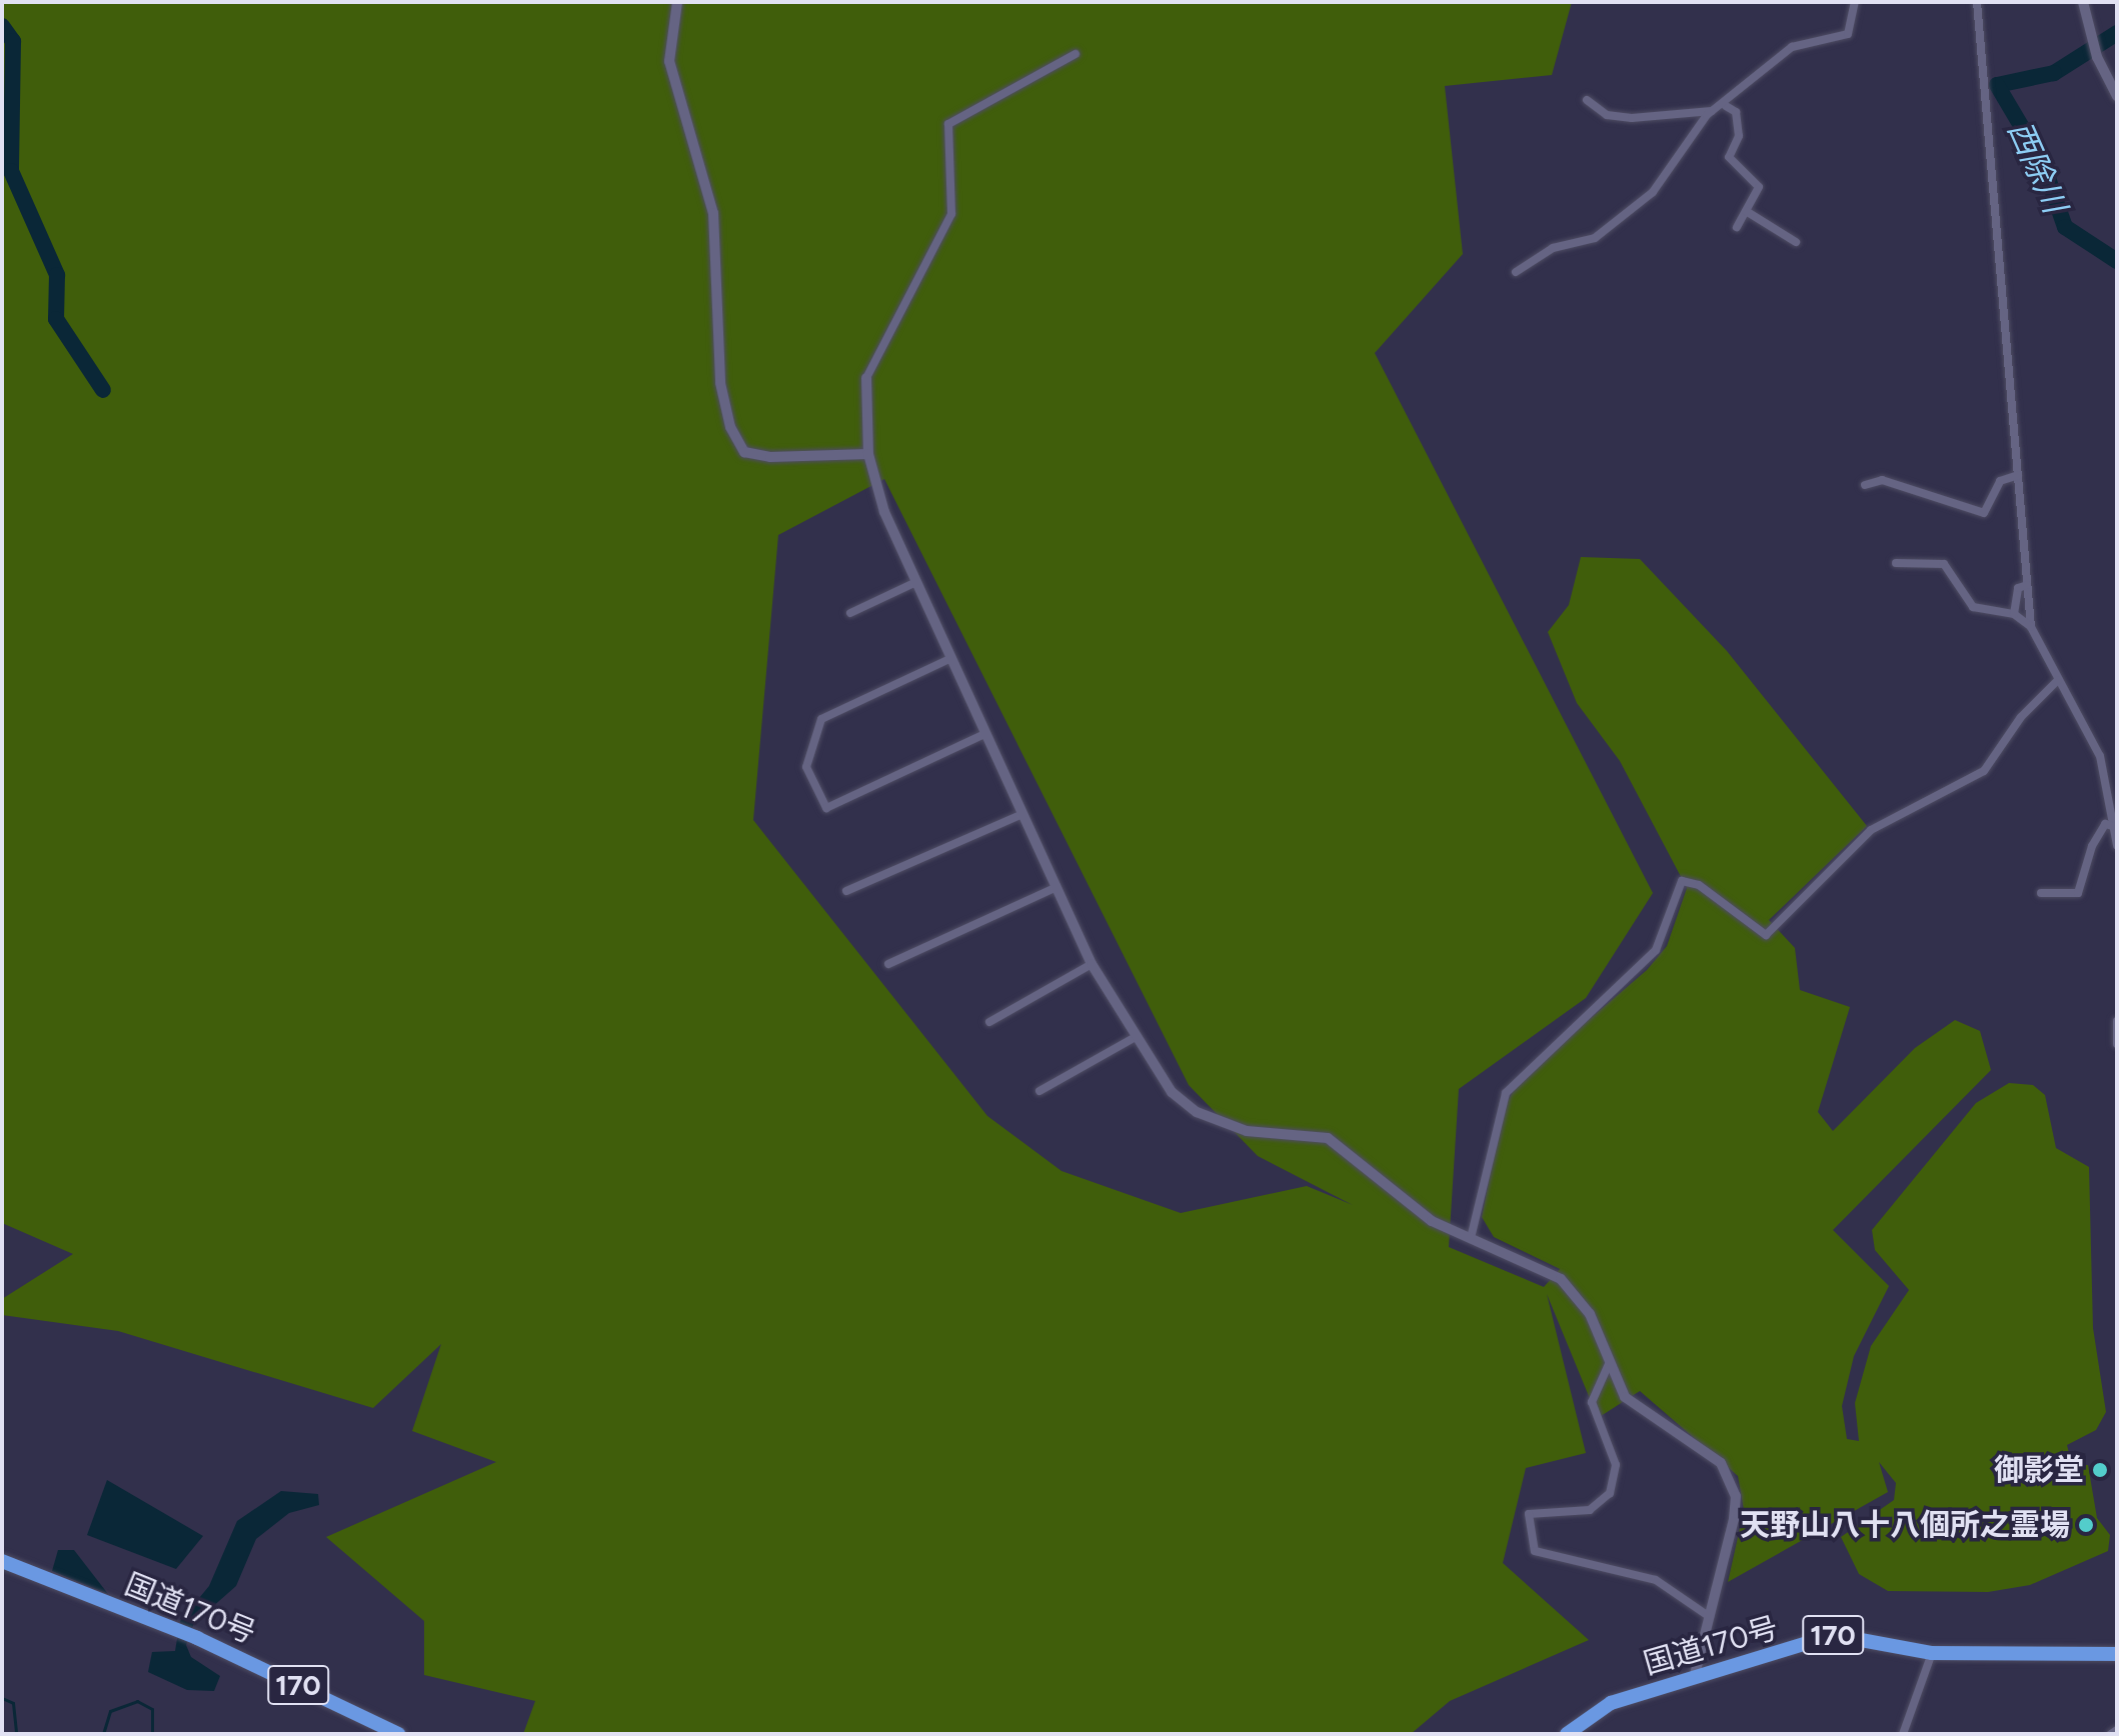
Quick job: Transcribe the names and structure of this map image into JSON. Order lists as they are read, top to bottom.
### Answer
{
  "streets": {
    "highway": ["国道170号", "170"]
  },
  "water": ["西除川"],
  "places": ["御影堂", "天野山八十八個所之霊場"]
}
